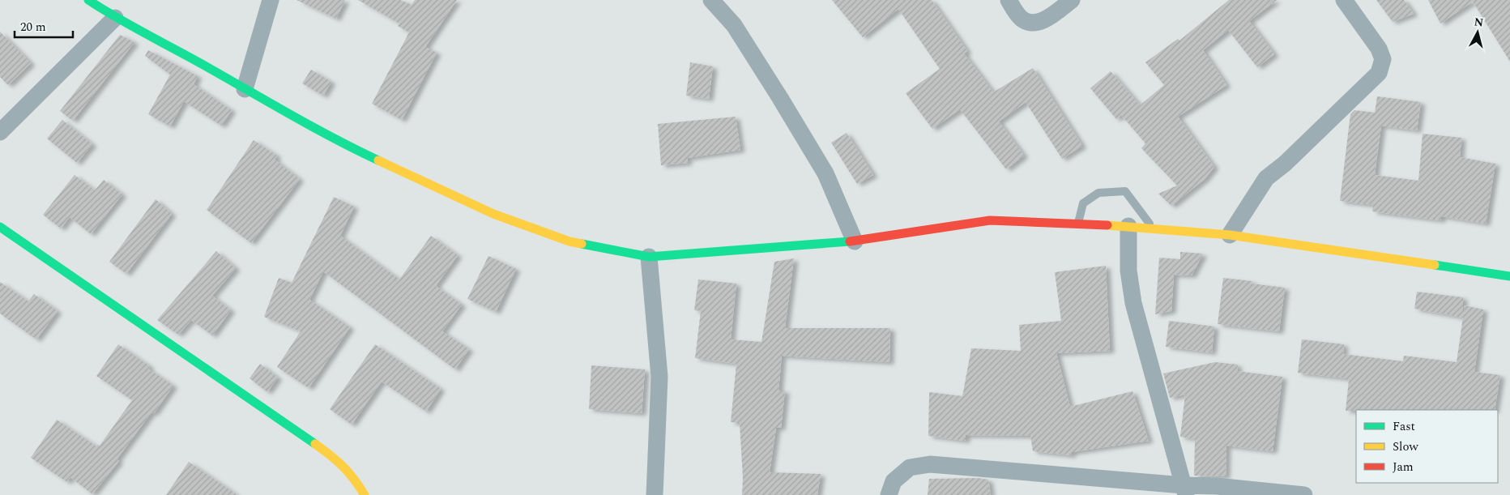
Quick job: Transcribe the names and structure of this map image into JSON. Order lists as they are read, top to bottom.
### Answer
{
  "legend": ["Fast", "Slow", "Jam"],
  "scale_bar": "20 m",
  "north": "top"
}
